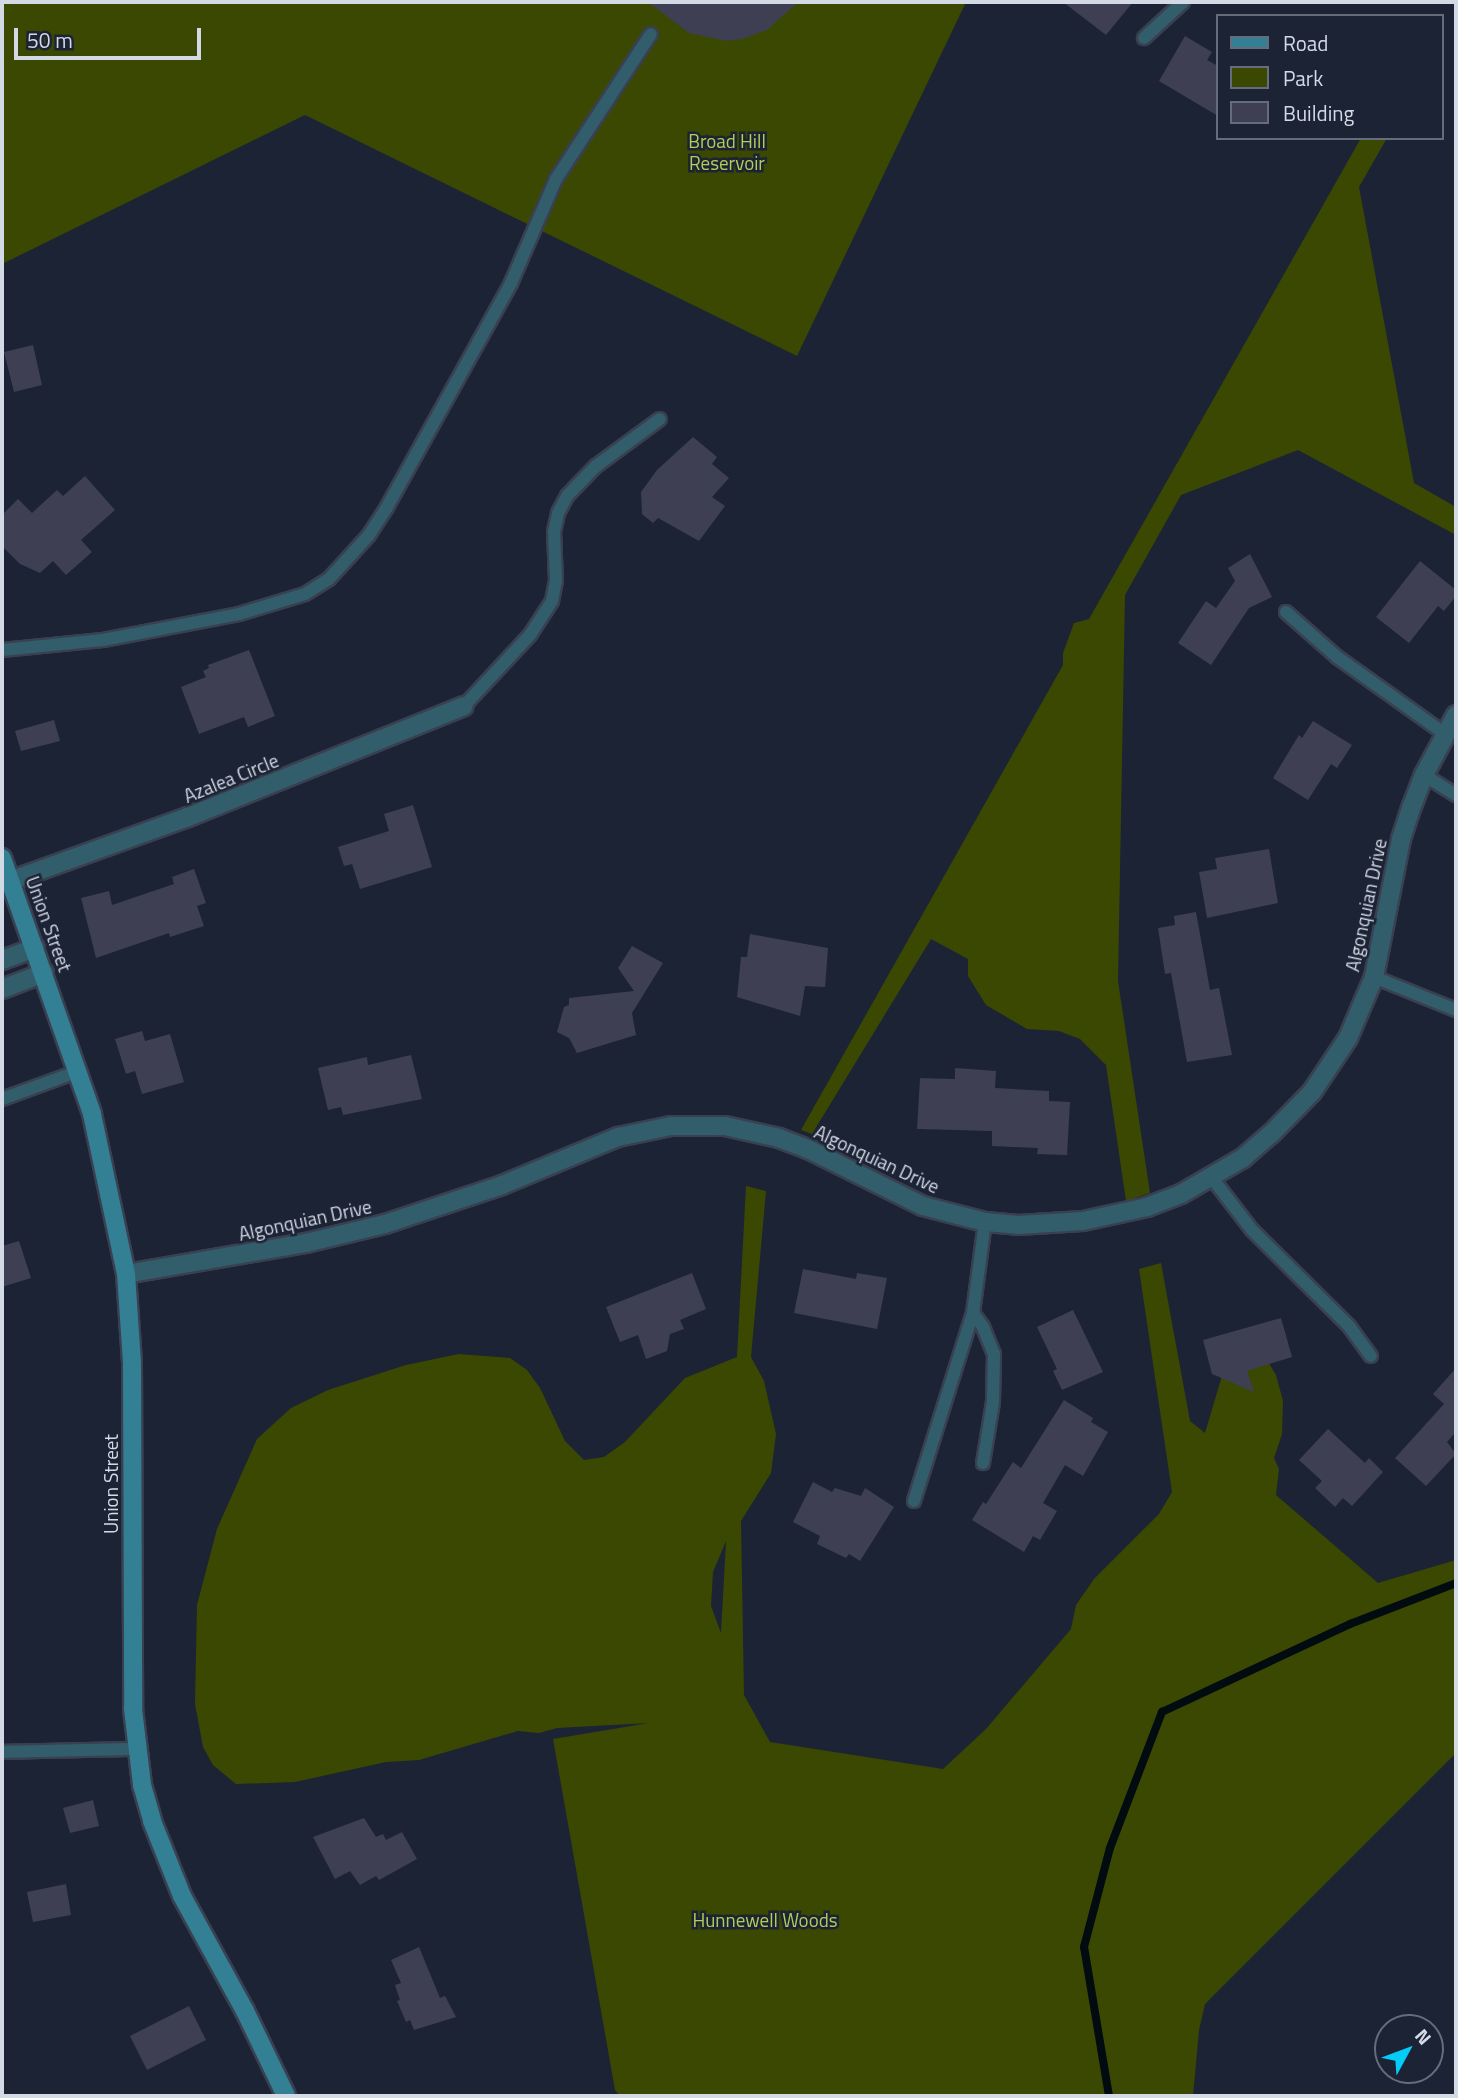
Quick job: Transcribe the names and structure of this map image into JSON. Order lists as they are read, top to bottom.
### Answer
{
  "streets": {
    "street": ["Azalea Circle", "Algonquian Drive", "Union Street"]
  },
  "crossings": [
    ["Azalea Circle", "Union Street"],
    ["Algonquian Drive", "Union Street"]
  ],
  "parks": ["Broad Hill Reservoir", "Hunnewell Woods"],
  "legend": ["Road", "Park", "Building"],
  "scale_bar": "50 m",
  "north": "top right"
}
